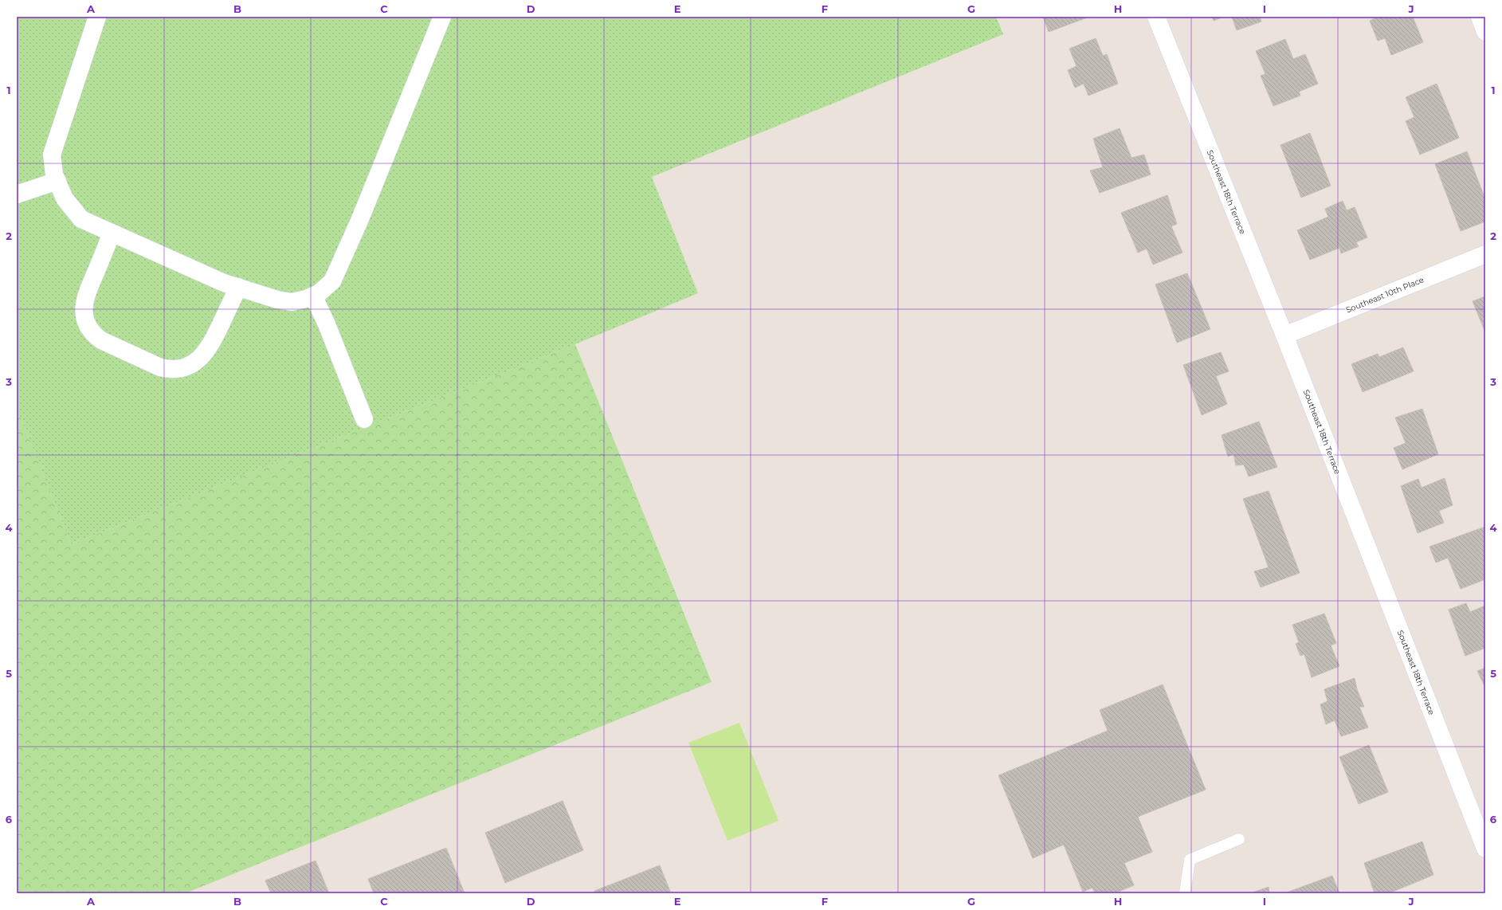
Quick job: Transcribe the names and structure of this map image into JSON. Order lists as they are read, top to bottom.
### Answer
{
  "streets": {
    "street": ["Southeast 18th Terrace", "Southeast 10th Place"]
  },
  "crossings": [
    ["Southeast 18th Terrace", "Southeast 10th Place"]
  ],
  "grid": {
    "columns": [
      "A",
      "B",
      "C",
      "D",
      "E",
      "F",
      "G",
      "H",
      "I",
      "J"
    ],
    "rows": [
      "1",
      "2",
      "3",
      "4",
      "5",
      "6"
    ]
  }
}
